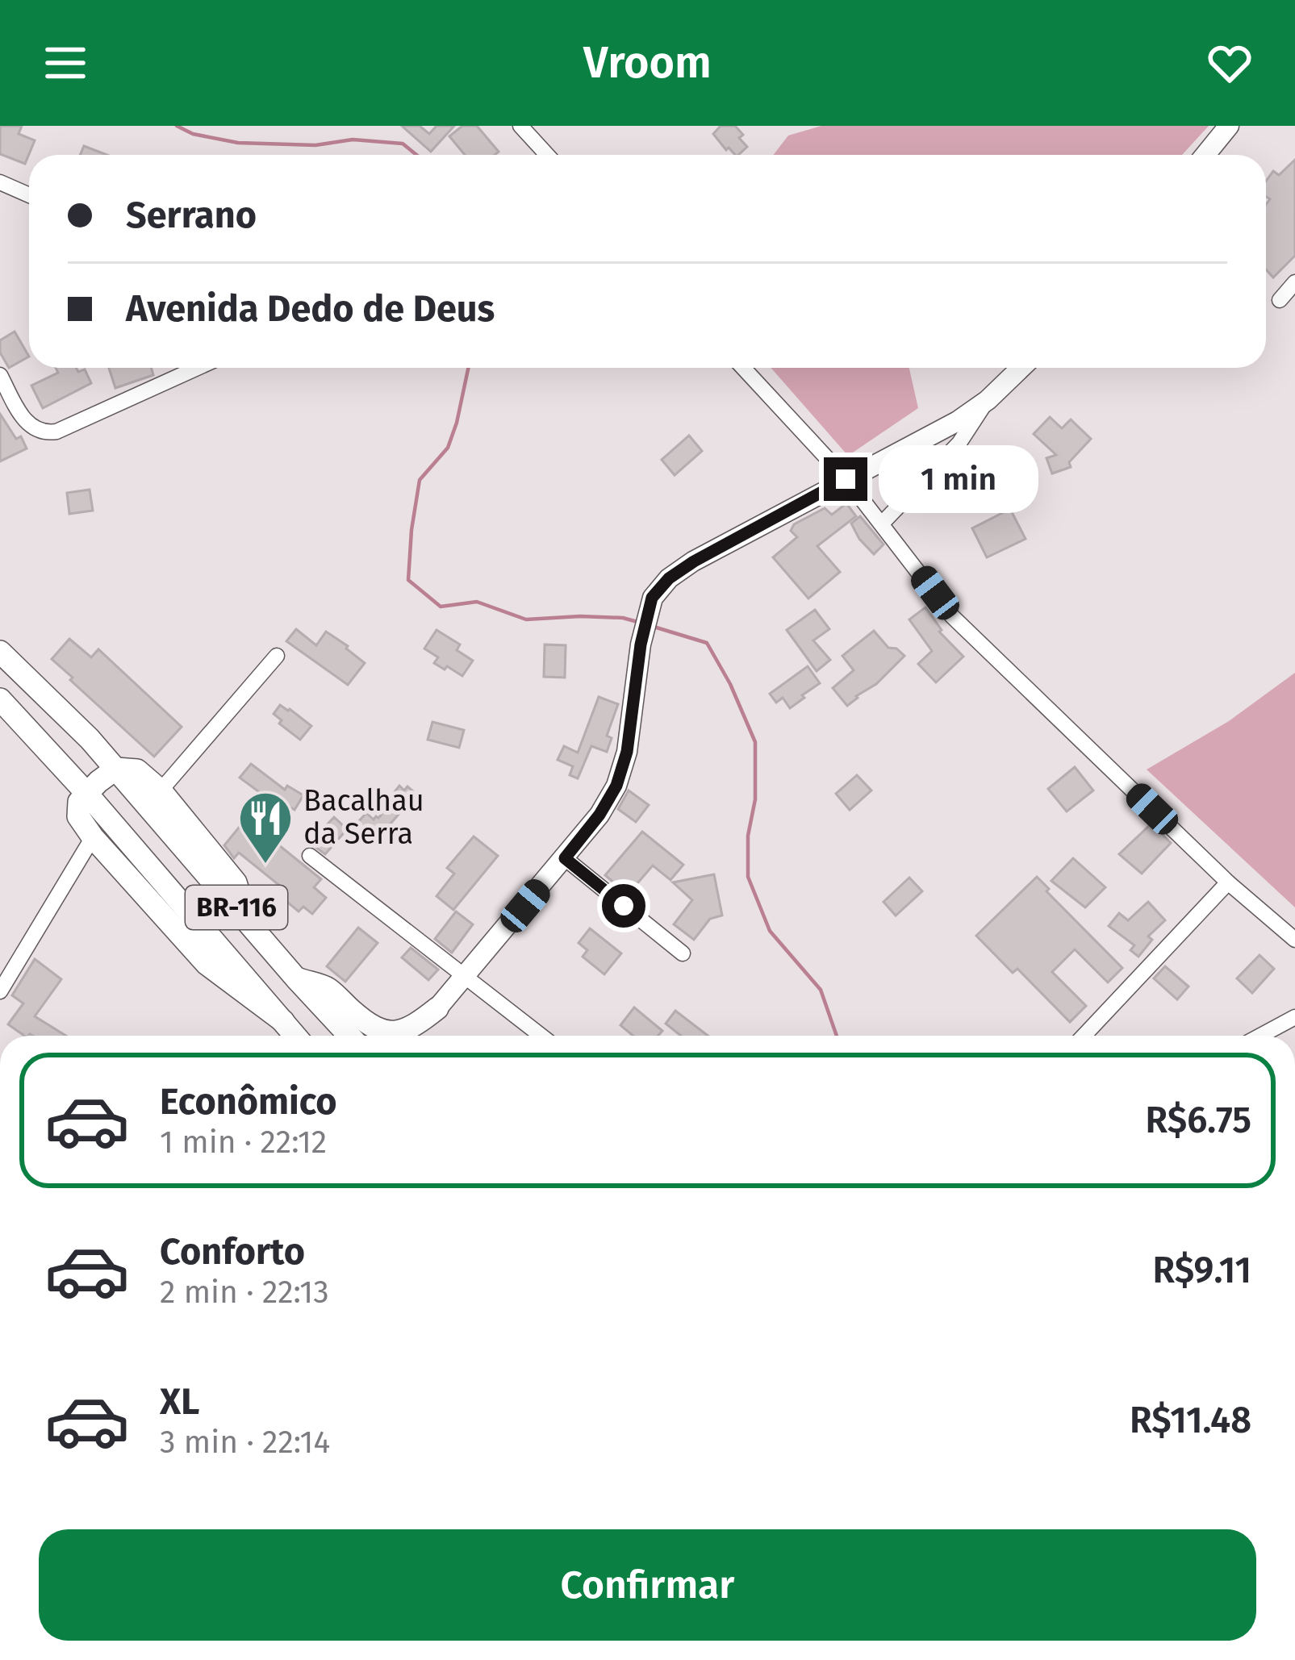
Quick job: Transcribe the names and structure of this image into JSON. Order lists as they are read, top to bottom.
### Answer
{
  "streets": {
    "highway": ["BR-116"]
  },
  "places": {
    "restaurant": ["Bacalhau da Serra"]
  },
  "page": {
    "header": "Vroom",
    "banner": ["Serrano", "Avenida Dedo de Deus"],
    "bubble": "1 min",
    "list": [
      {
        "name": "Econômico",
        "note": "1 min · 22:12",
        "value": "R$6.75"
      },
      {
        "name": "Conforto",
        "note": "2 min · 22:13",
        "value": "R$9.11"
      },
      {
        "name": "XL",
        "note": "3 min · 22:14",
        "value": "R$11.48"
      }
    ],
    "buttons": "Confirmar"
  }
}
